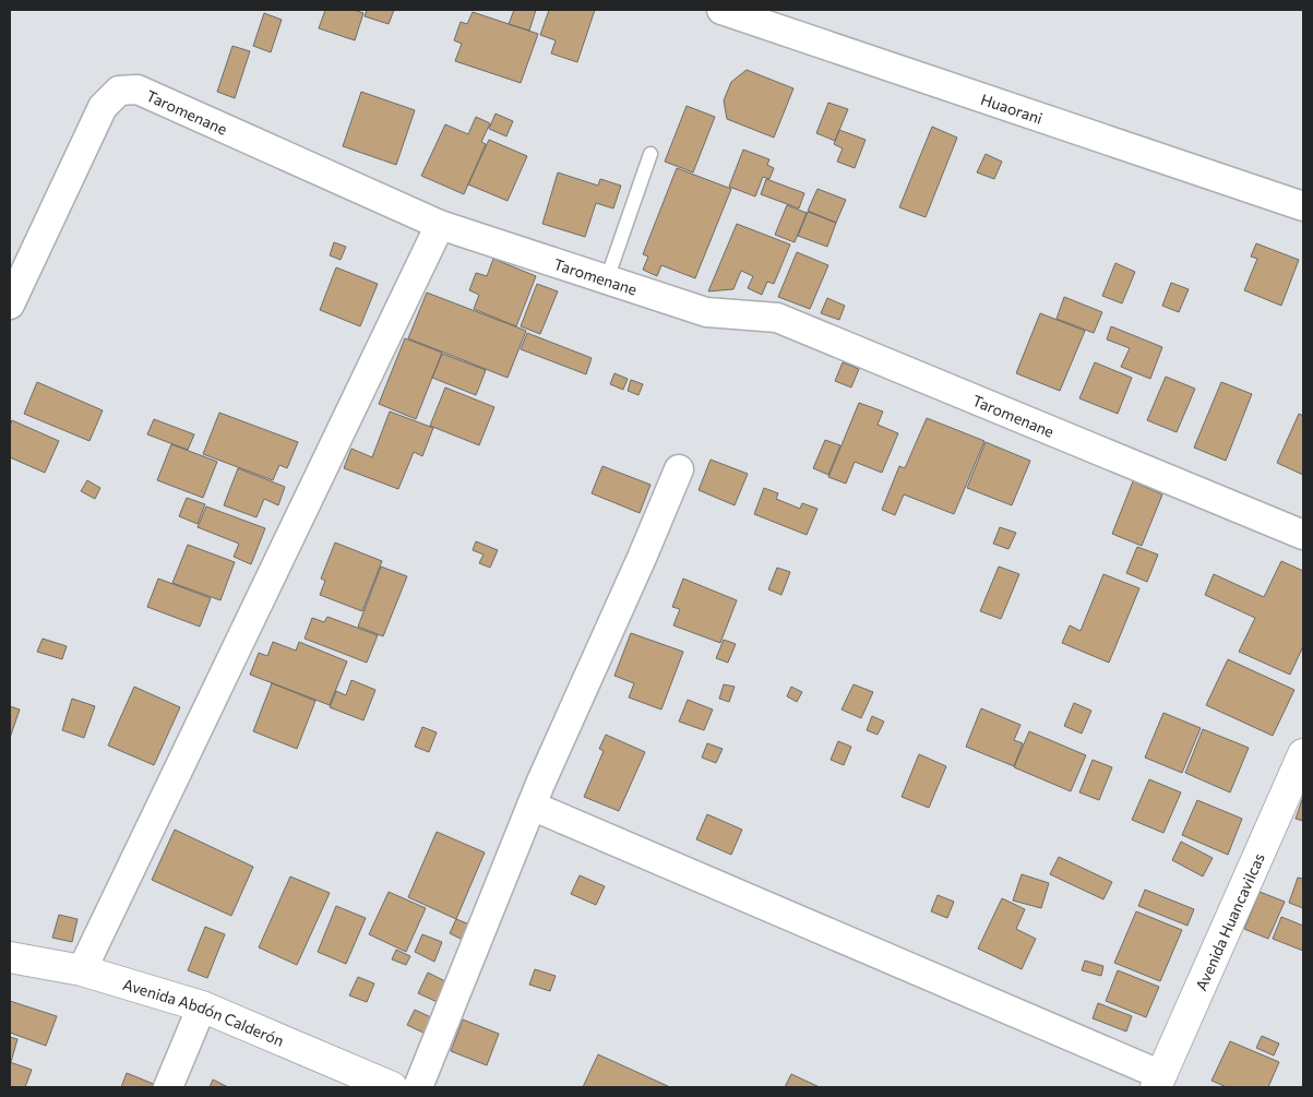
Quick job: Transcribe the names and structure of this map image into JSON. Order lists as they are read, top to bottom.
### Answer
{
  "streets": {
    "street": [
      "Huaorani",
      "Taromenane",
      "Avenida Huancavilcas",
      "Avenida Abdón Calderón"
    ]
  }
}
